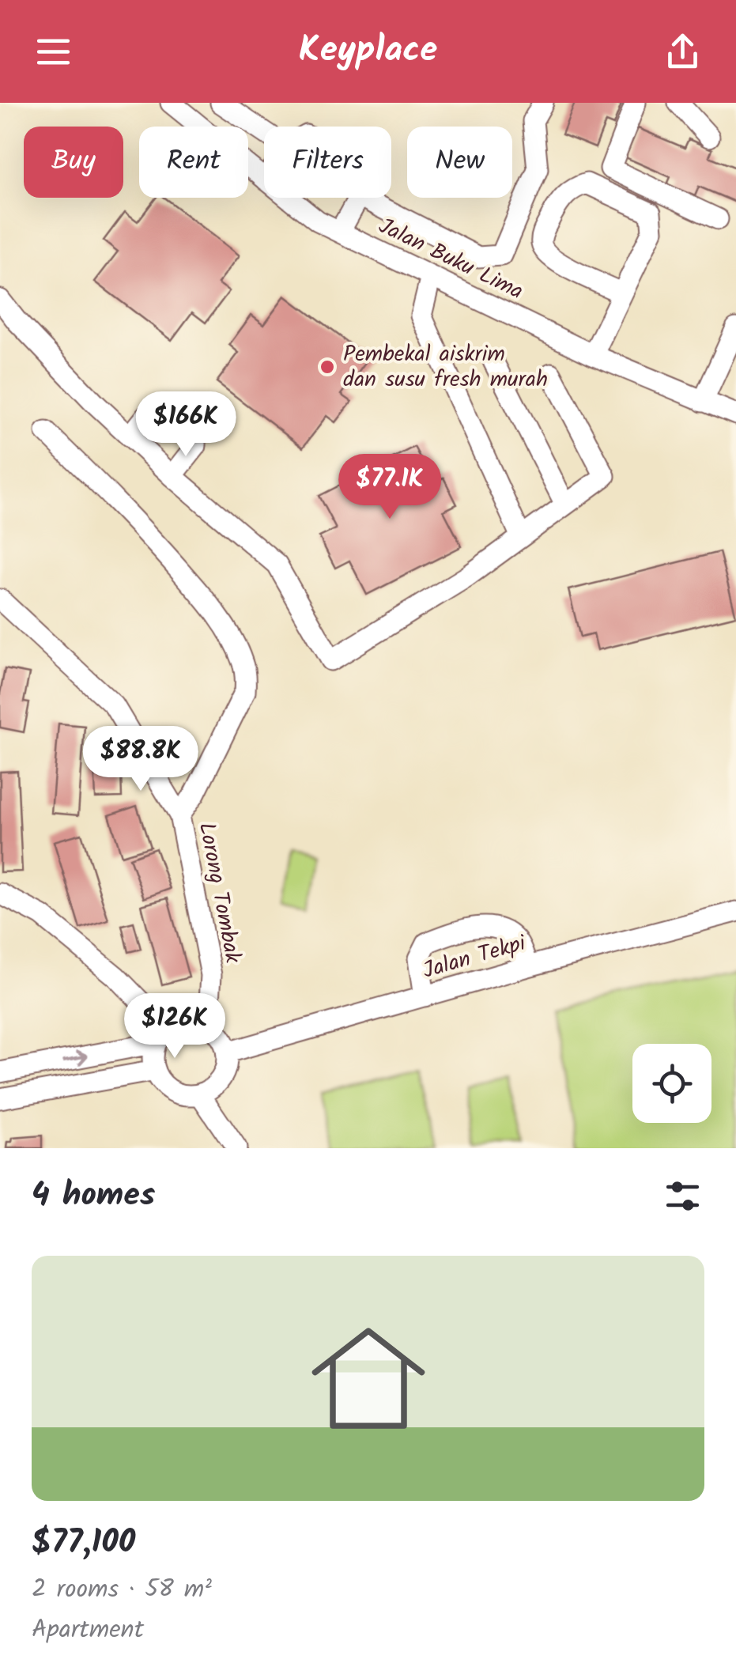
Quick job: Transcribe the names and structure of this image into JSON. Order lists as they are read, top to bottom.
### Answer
{
  "streets": {
    "street": ["Jalan Buku Lima", "Lorong Tombak", "Jalan Tekpi"]
  },
  "crossings": [
    ["Lorong Tombak", "Jalan Tekpi"]
  ],
  "places": ["Pembekal aiskrim dan susu fresh murah"],
  "page": {
    "header": "Keyplace",
    "chip": [
      "Buy",
      "Rent",
      "Filters",
      "New"
    ],
    "price": [
      "$166K",
      "$77.1K",
      "$88.8K",
      "$126K"
    ],
    "heading": "4 homes",
    "list": [
      {
        "name": "$77,100",
        "note": "2 rooms · 58 m² · Apartment"
      }
    ]
  }
}
